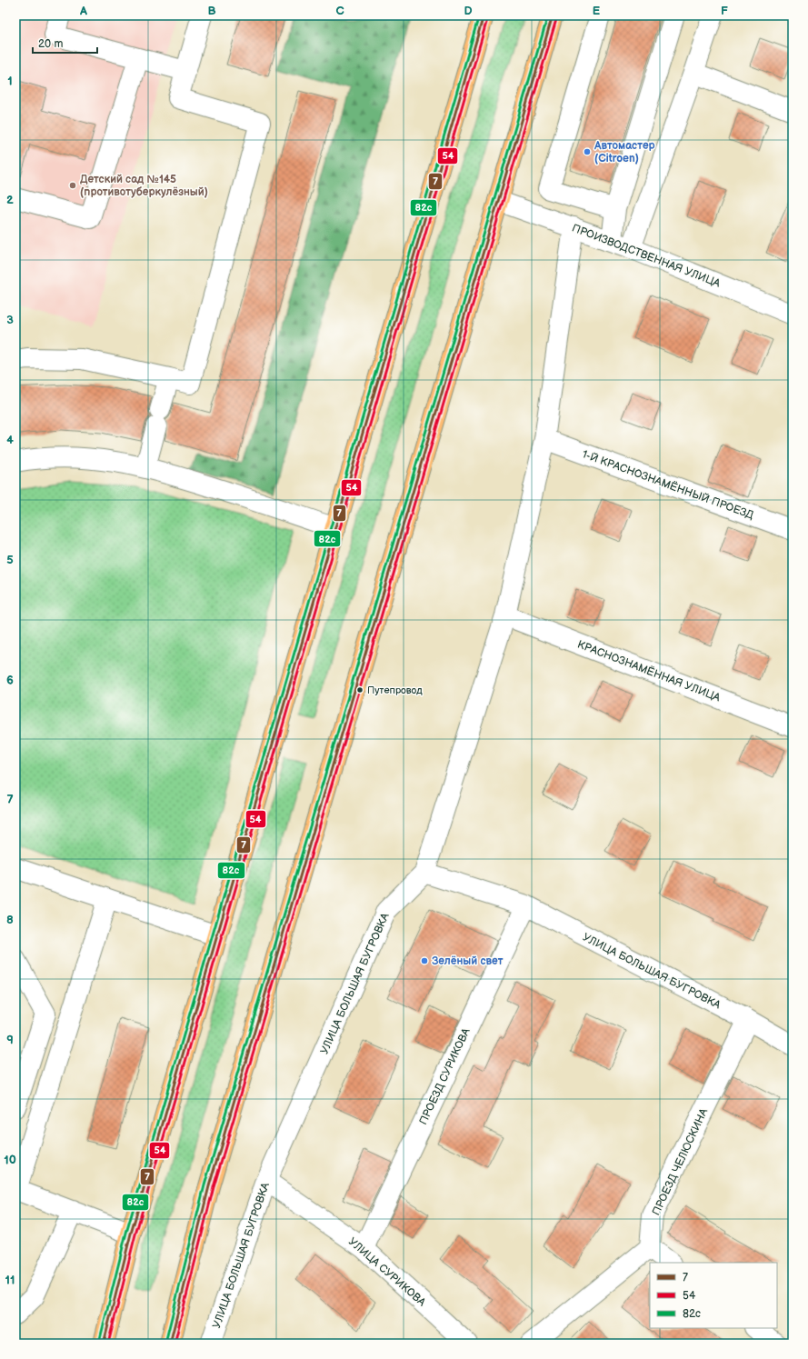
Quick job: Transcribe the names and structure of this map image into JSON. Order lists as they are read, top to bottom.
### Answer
{
  "streets": {
    "street": [
      "ПРОИЗВОДСТВЕННАЯ УЛИЦА",
      "1-Й КРАСНОЗНАМЁННЫЙ ПРОЕЗД",
      "КРАСНОЗНАМЁННАЯ УЛИЦА",
      "УЛИЦА БОЛЬШАЯ БУГРОВКА",
      "ПРОЕЗД СУРИКОВА",
      "ПРОЕЗД ЧЕЛЮСКИНА",
      "УЛИЦА СУРИКОВА"
    ]
  },
  "crossings": [
    ["УЛИЦА БОЛЬШАЯ БУГРОВКА", "ПРОЕЗД СУРИКОВА"],
    ["УЛИЦА БОЛЬШАЯ БУГРОВКА", "ПРОЕЗД ЧЕЛЮСКИНА"],
    ["УЛИЦА БОЛЬШАЯ БУГРОВКА", "УЛИЦА СУРИКОВА"],
    ["ПРОЕЗД СУРИКОВА", "УЛИЦА СУРИКОВА"]
  ],
  "places": [
    "Автомастер (Citroen)",
    "Детский сад №145 (противотуберкулёзный)",
    "Путепровод",
    "Зелёный свет"
  ],
  "lines": ["transit line 7", "transit line 82с", "transit line 54"],
  "legend": ["7", "54", "82с"],
  "scale_bar": "20 m",
  "grid": {
    "columns": [
      "A",
      "B",
      "C",
      "D",
      "E",
      "F"
    ],
    "rows": [
      "1",
      "2",
      "3",
      "4",
      "5",
      "6",
      "7",
      "8",
      "9",
      "10",
      "11"
    ]
  }
}
